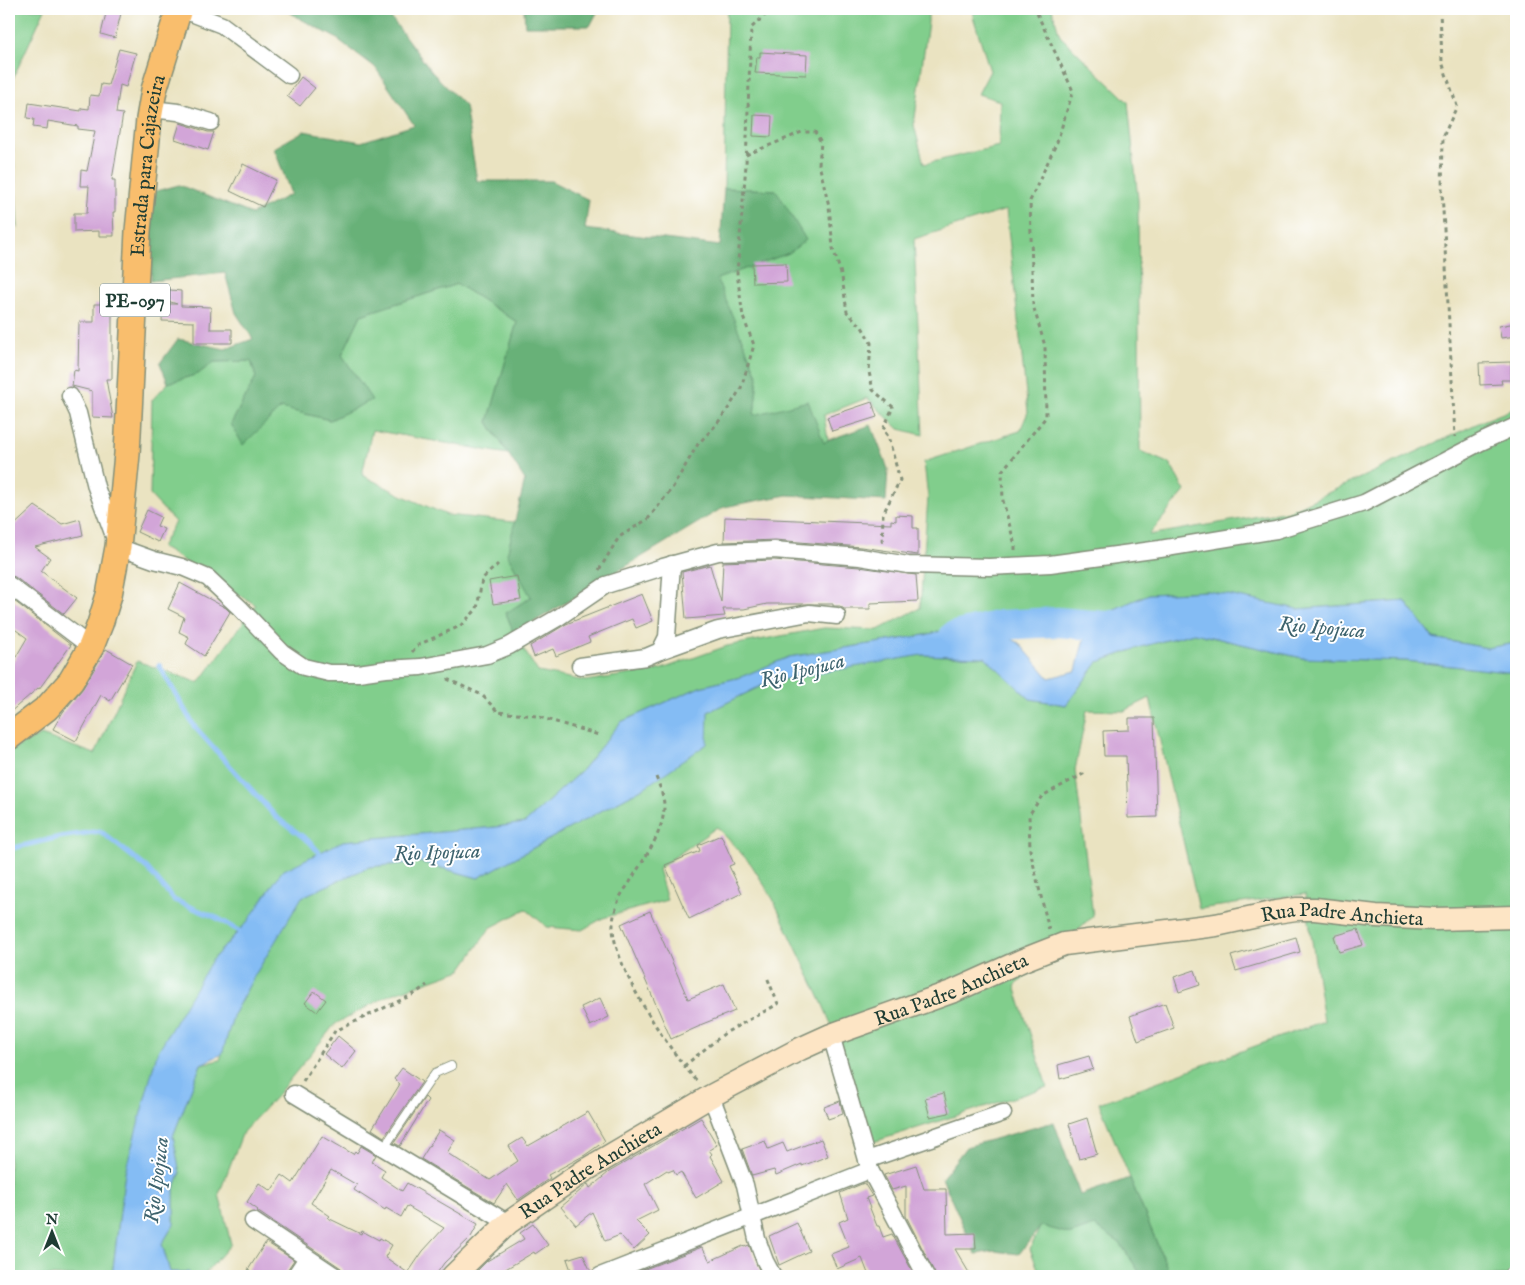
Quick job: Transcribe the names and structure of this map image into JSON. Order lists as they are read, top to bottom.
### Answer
{
  "streets": {
    "main road": ["Estrada para Cajazeira", "PE-097"],
    "street": ["Rua Padre Anchieta"]
  },
  "crossings": [
    ["Estrada para Cajazeira", "PE-097"]
  ],
  "water": ["Rio Ipojuca"],
  "north": "top"
}
